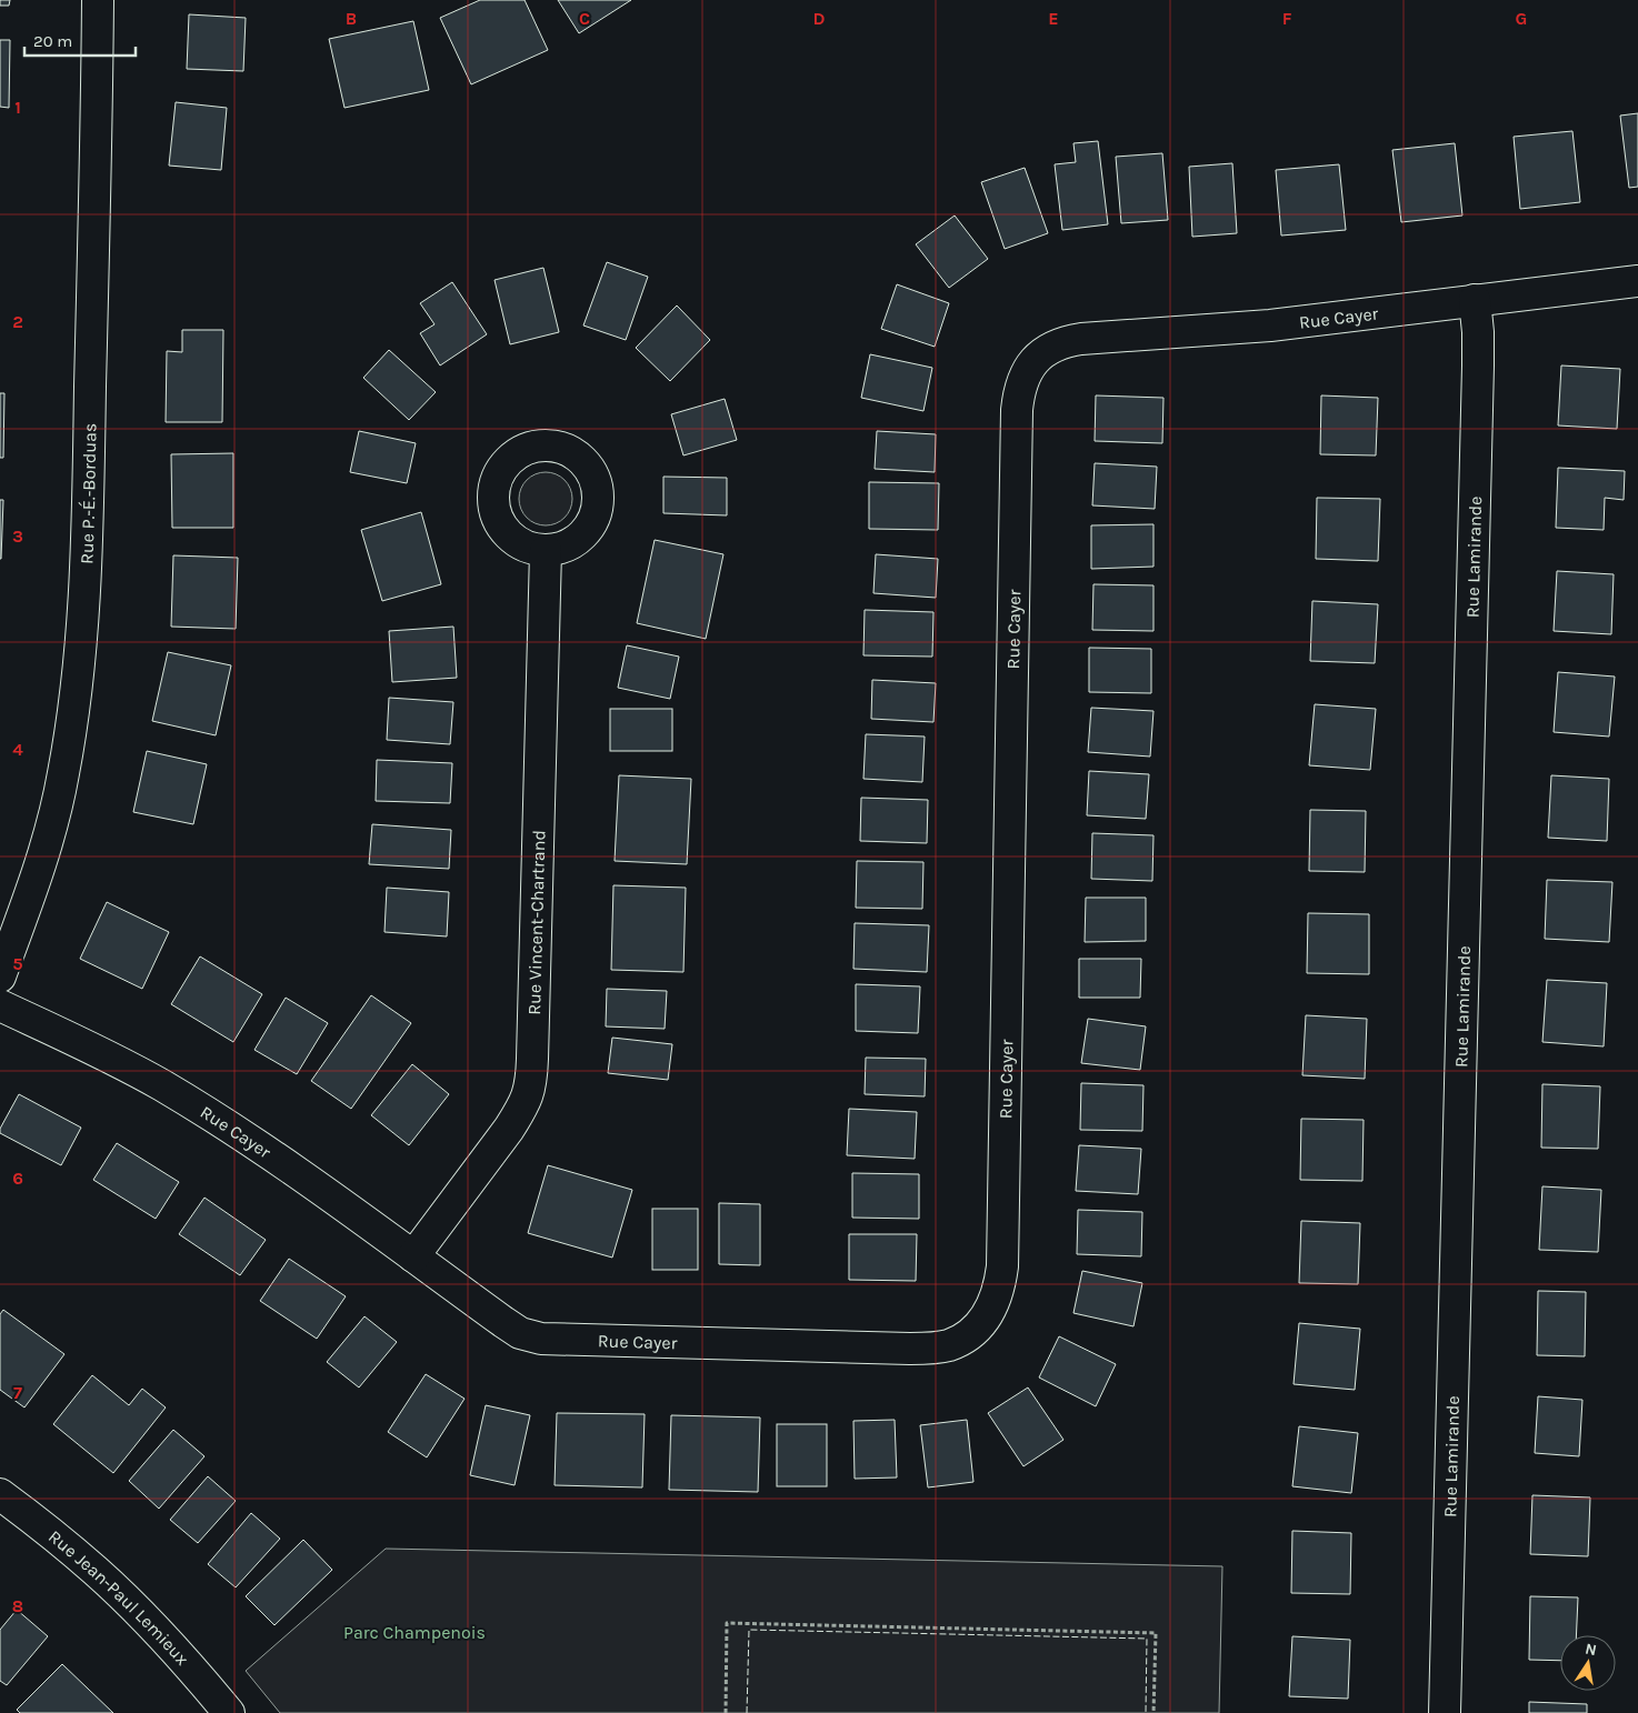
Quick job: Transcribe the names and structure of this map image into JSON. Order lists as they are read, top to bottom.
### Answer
{
  "streets": {
    "street": [
      "Rue Cayer",
      "Rue P.-É.-Borduas",
      "Rue Lamirande",
      "Rue Vincent-Chartrand",
      "Rue Jean-Paul Lemieux"
    ]
  },
  "crossings": [
    ["Rue Cayer", "Rue Lamirande"],
    ["Rue Cayer", "Rue Vincent-Chartrand"]
  ],
  "parks": ["Parc Champenois"],
  "scale_bar": "20 m",
  "north": "top",
  "grid": {
    "columns": [
      "B",
      "C",
      "D",
      "E",
      "F",
      "G"
    ],
    "rows": [
      "1",
      "2",
      "3",
      "4",
      "5",
      "6",
      "7",
      "8"
    ]
  }
}
